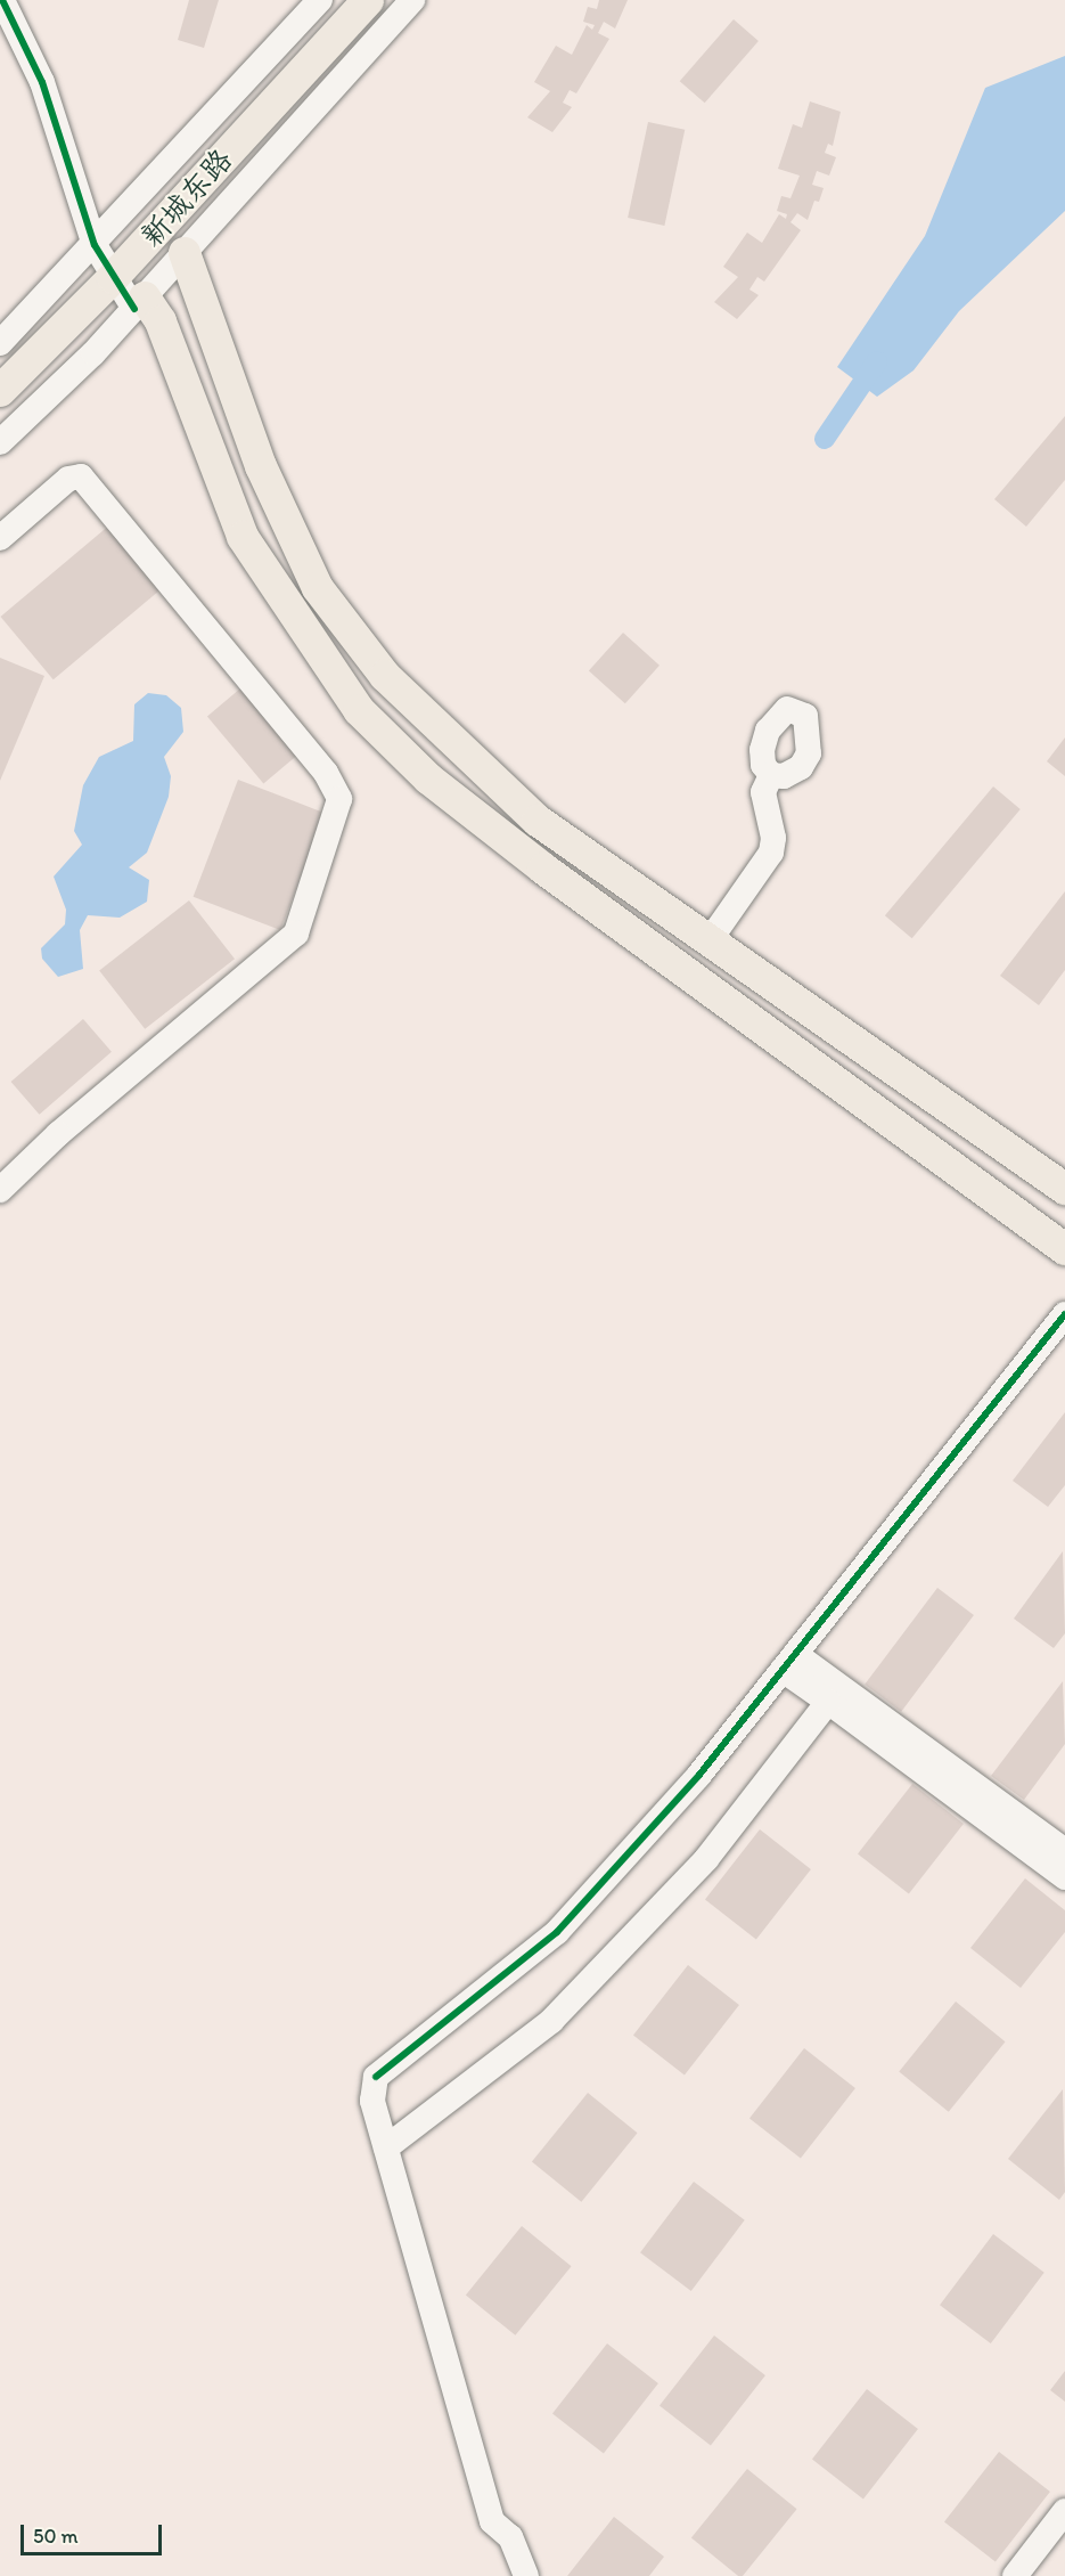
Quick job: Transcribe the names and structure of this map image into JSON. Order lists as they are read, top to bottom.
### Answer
{
  "streets": {
    "main road": ["新城东路"]
  },
  "scale_bar": "50 m"
}
